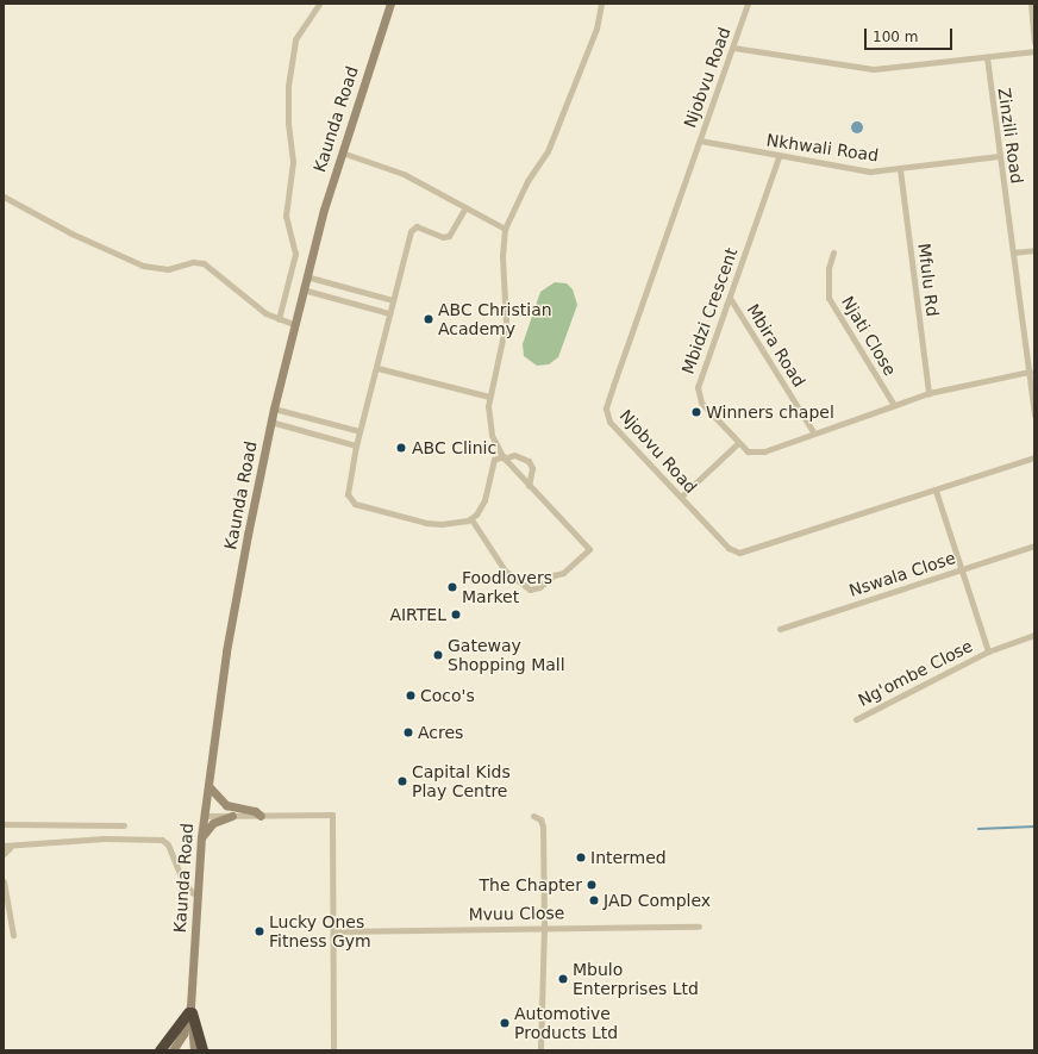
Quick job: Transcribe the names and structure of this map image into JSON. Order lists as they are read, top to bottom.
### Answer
{
  "streets": {
    "main road": ["Kaunda Road"],
    "street": [
      "Njobvu Road",
      "Zinzili Road",
      "Nkhwali Road",
      "Mfulu Rd",
      "Mbidzi Crescent",
      "Njati Close",
      "Mbira Road",
      "Nswala Close",
      "Ng'ombe Close",
      "Mvuu Close"
    ]
  },
  "crossings": [
    ["Njobvu Road", "Nkhwali Road"],
    ["Zinzili Road", "Nkhwali Road"],
    ["Zinzili Road", "Mbidzi Crescent"],
    ["Nkhwali Road", "Mfulu Rd"],
    ["Nkhwali Road", "Mbidzi Crescent"],
    ["Mfulu Rd", "Mbidzi Crescent"],
    ["Mbidzi Crescent", "Njati Close"],
    ["Mbidzi Crescent", "Mbira Road"]
  ],
  "places": [
    "ABC Christian Academy",
    "Winners chapel",
    "ABC Clinic",
    "Foodlovers Market",
    "AIRTEL",
    "Gateway Shopping Mall",
    "Coco's",
    "Acres",
    "Capital Kids Play Centre",
    "Intermed",
    "The Chapter",
    "JAD Complex",
    "Lucky Ones Fitness Gym",
    "Mbulo Enterprises Ltd",
    "Automotive Products Ltd"
  ],
  "scale_bar": "100 m"
}
